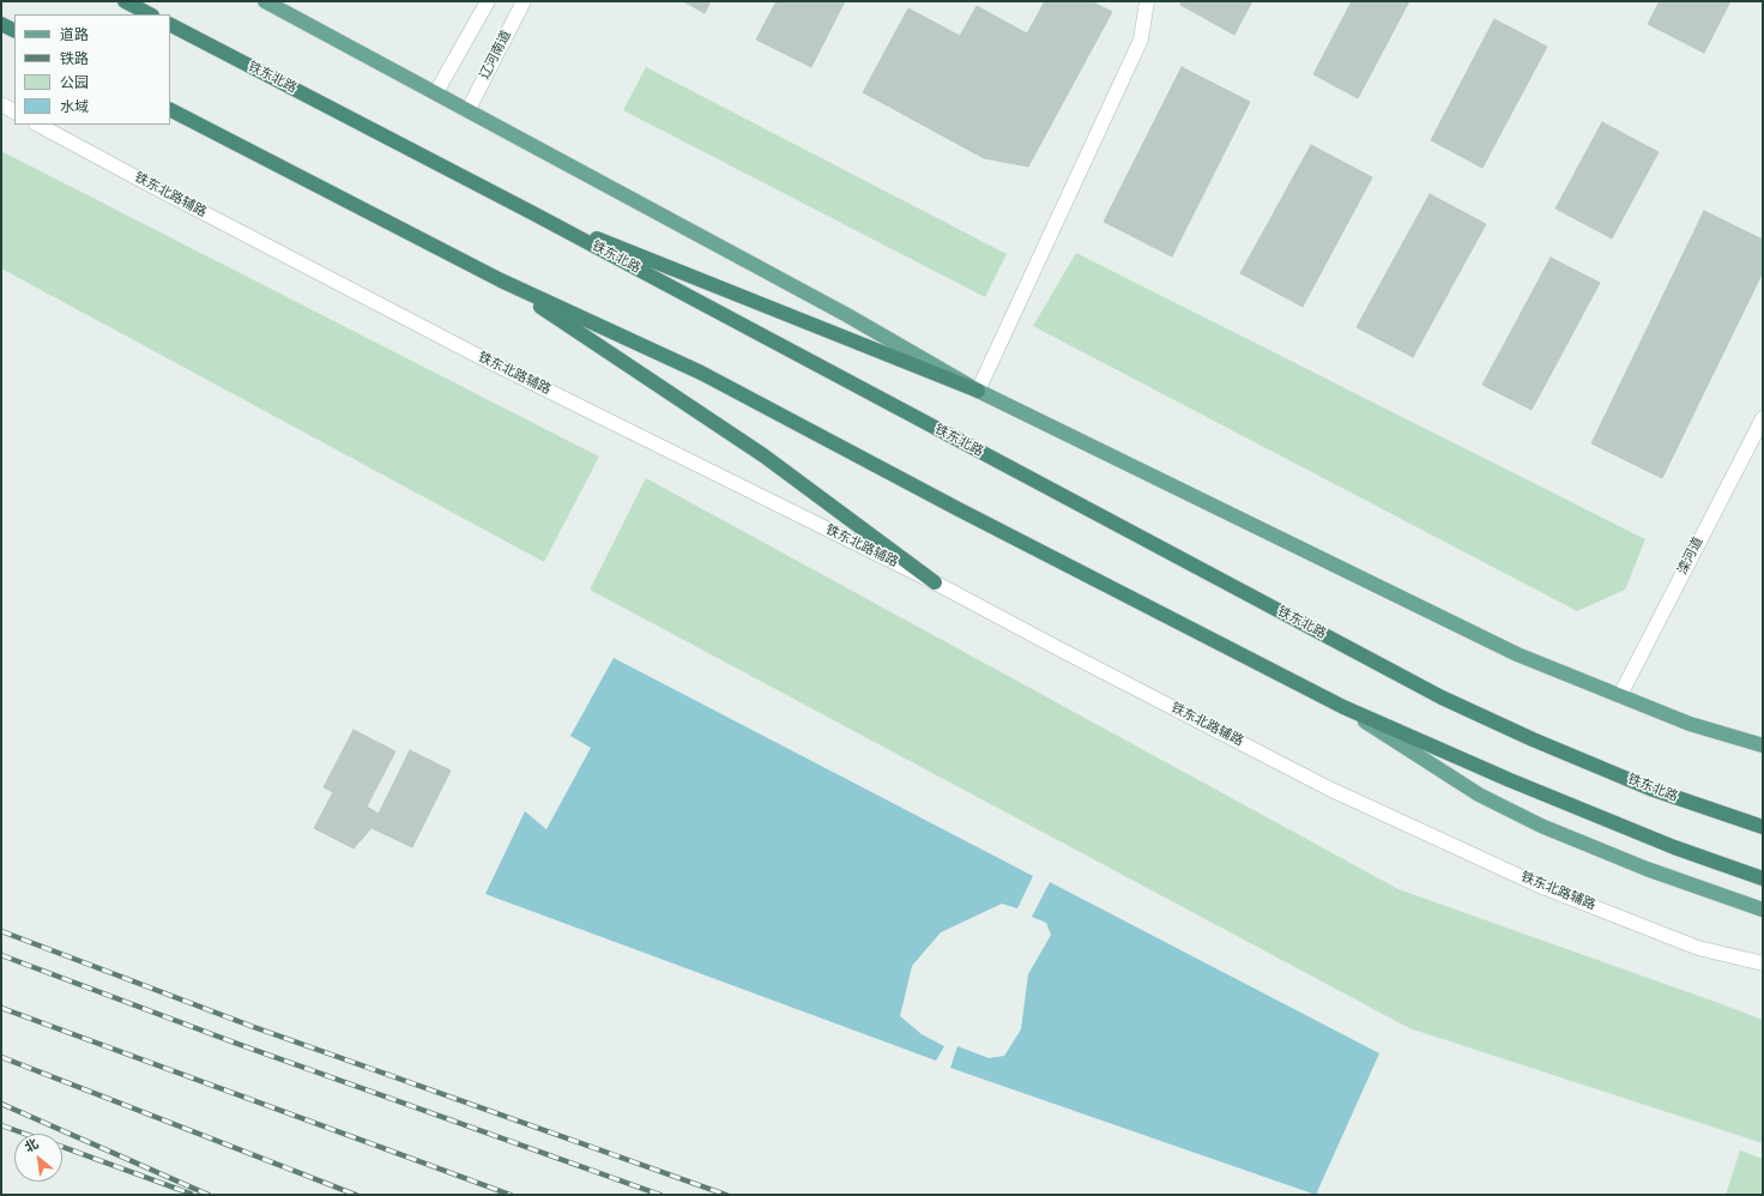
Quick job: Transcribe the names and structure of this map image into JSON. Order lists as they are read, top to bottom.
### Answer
{
  "streets": {
    "highway": ["铁东北路"],
    "street": ["辽河南道", "铁东北路辅路", "滦河道"]
  },
  "legend": [
    "道路",
    "铁路",
    "公园",
    "水域"
  ],
  "north": "top left"
}
